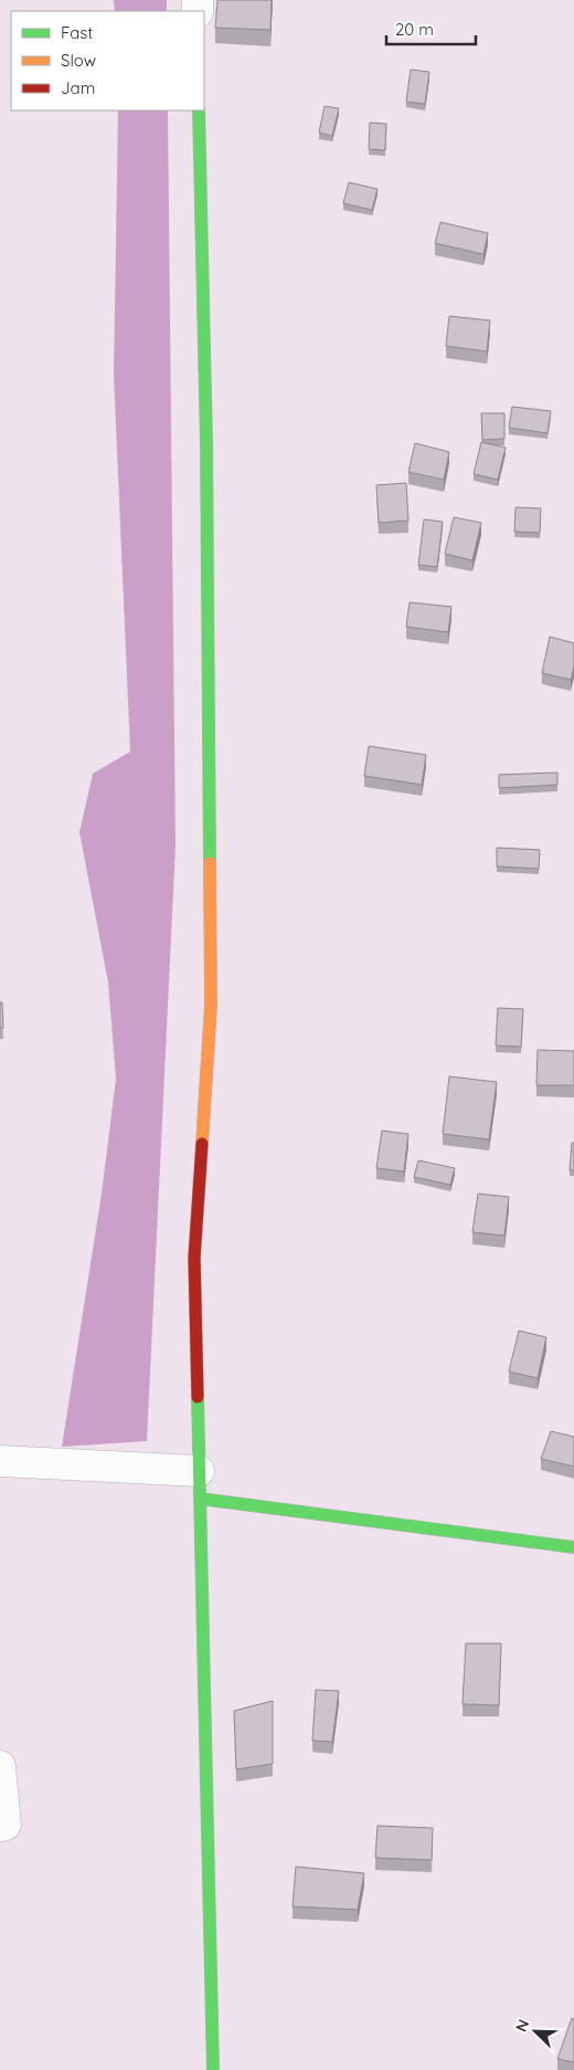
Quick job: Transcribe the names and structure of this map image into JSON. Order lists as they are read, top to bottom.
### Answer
{
  "legend": ["Fast", "Slow", "Jam"],
  "scale_bar": "20 m",
  "north": "top left"
}
